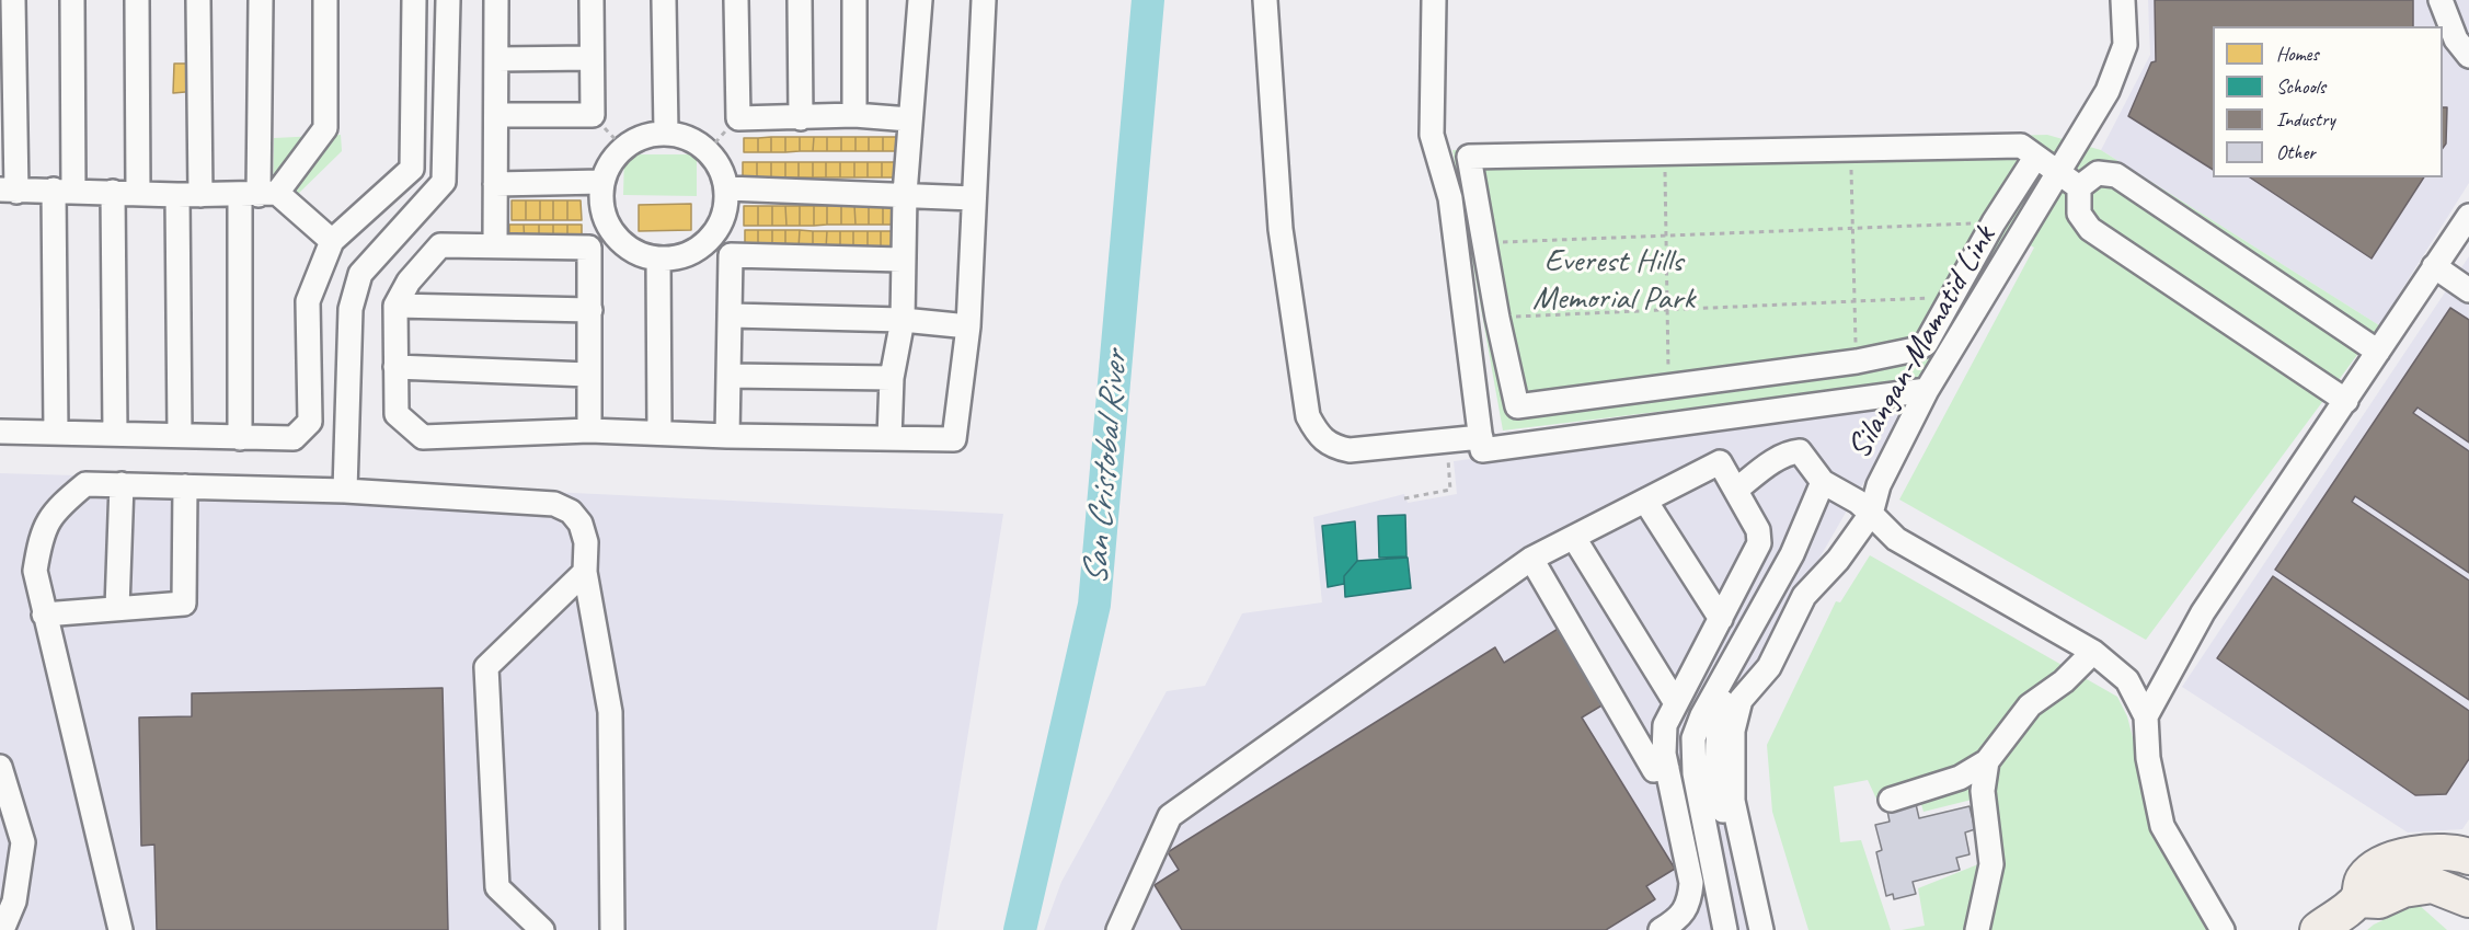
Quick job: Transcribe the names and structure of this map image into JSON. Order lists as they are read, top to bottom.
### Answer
{
  "streets": {
    "street": ["Silangan-Mamatid Link"]
  },
  "water": ["San Cristobal River"],
  "parks": ["Everest Hills Memorial Park"],
  "legend": [
    "Homes",
    "Schools",
    "Industry",
    "Other"
  ]
}
